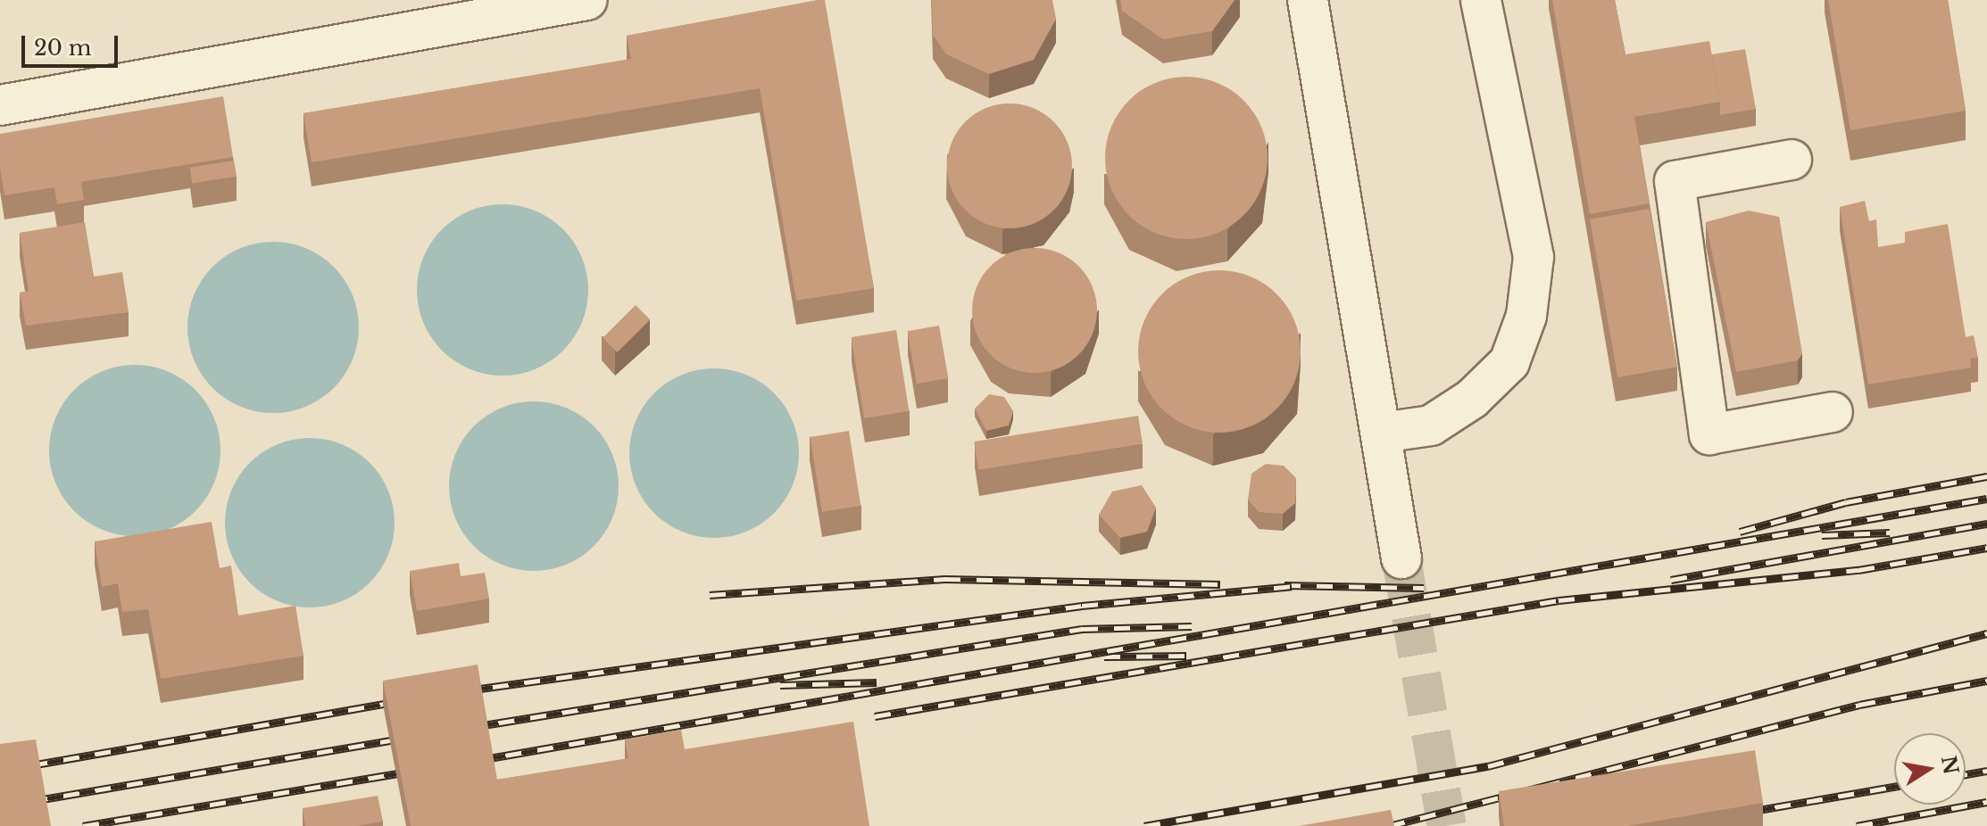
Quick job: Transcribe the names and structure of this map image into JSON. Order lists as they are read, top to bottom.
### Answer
{
  "scale_bar": "20 m",
  "north": "right"
}
